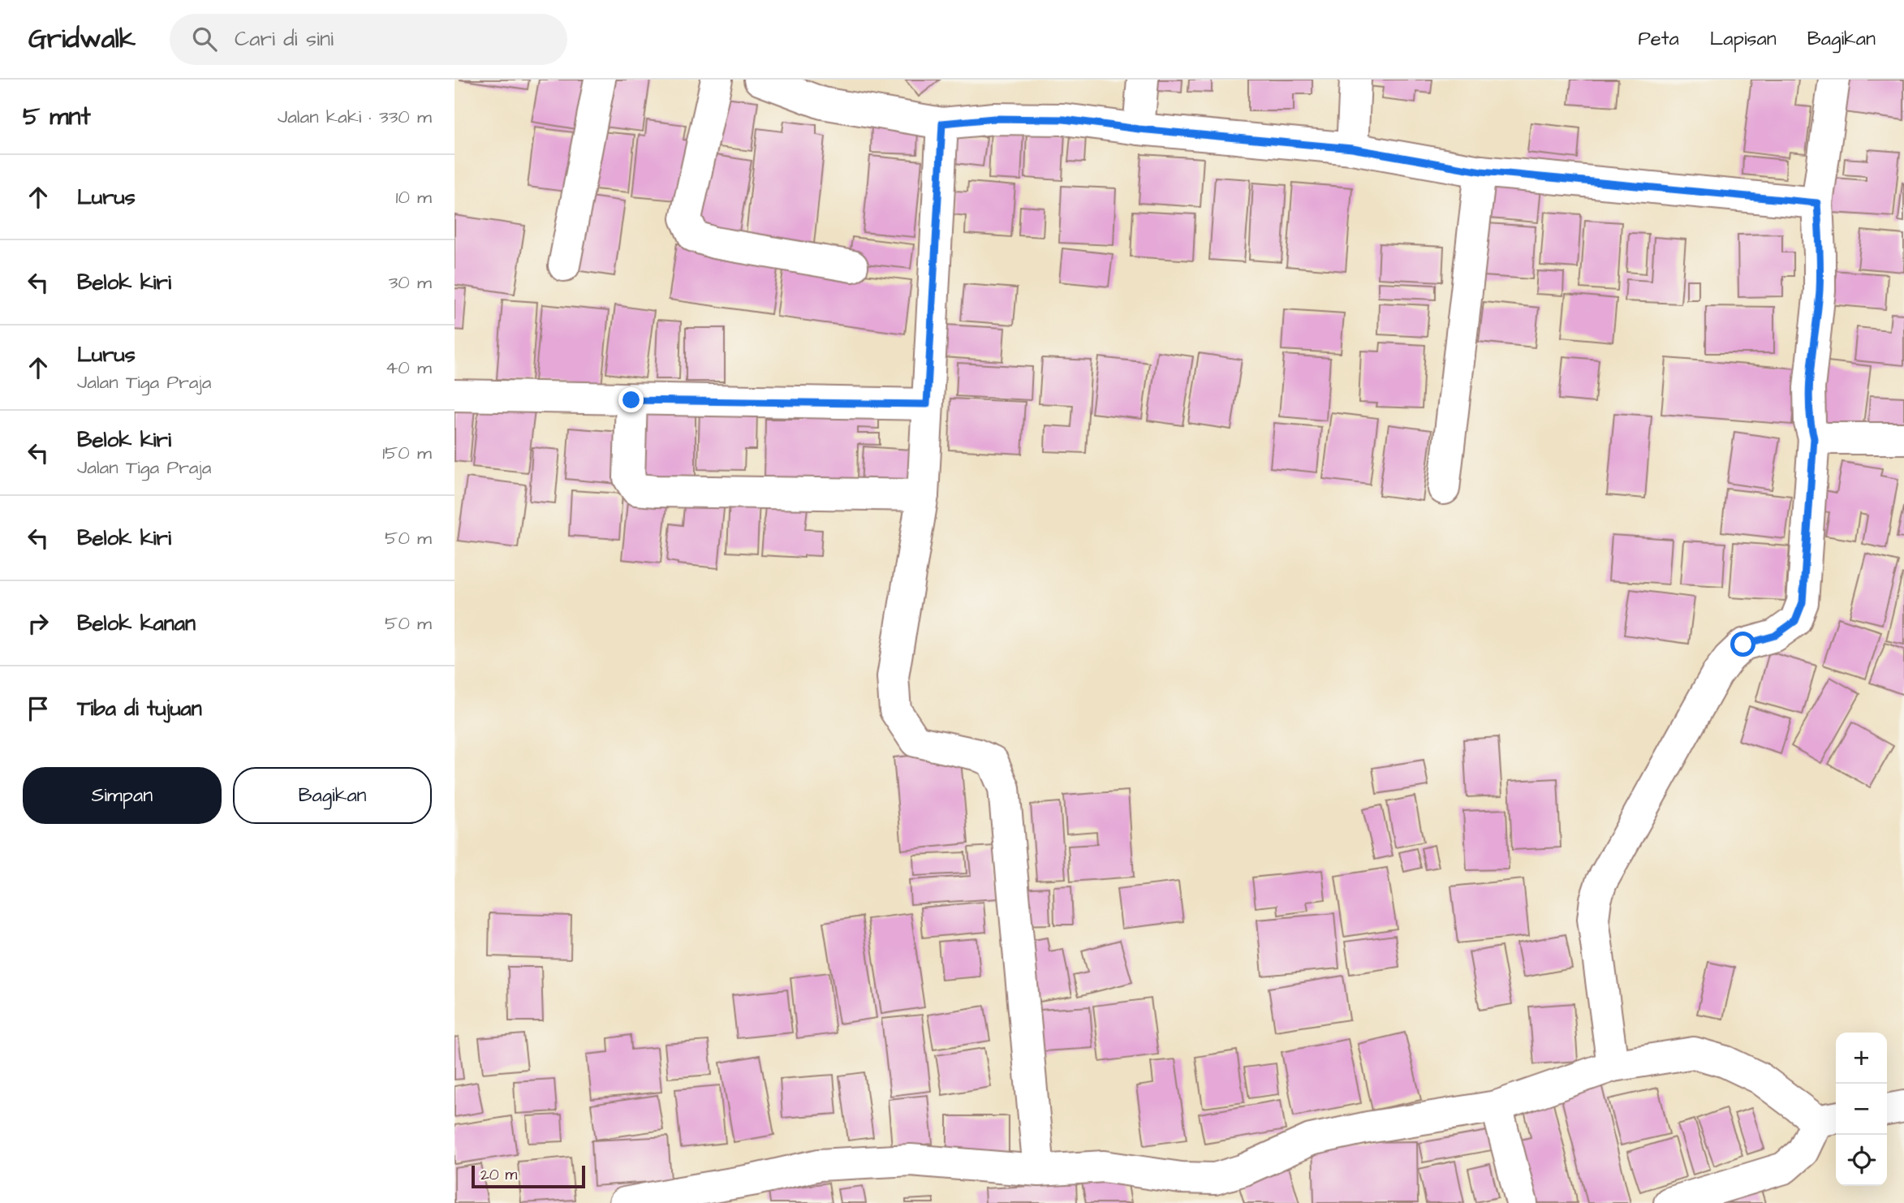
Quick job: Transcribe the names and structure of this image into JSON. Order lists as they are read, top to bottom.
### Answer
{
  "scale_bar": "20 m",
  "page": {
    "header": "Gridwalk",
    "search": "Cari di sini",
    "nav": ["Peta", "Lapisan", "Bagikan"],
    "heading": ["5 mnt", "Jalan kaki · 330 m"],
    "list": [
      ["Lurus", "10 m"],
      ["Belok kiri", "30 m"],
      ["Lurus", "Jalan Tiga Praja", "40 m"],
      ["Belok kiri", "Jalan Tiga Praja", "150 m"],
      ["Belok kiri", "50 m"],
      ["Belok kanan", "50 m"],
      "Tiba di tujuan"
    ],
    "buttons": ["Simpan", "Bagikan"],
    "map_buttons": ["+", "−"],
    "scale": "20 m"
  }
}
